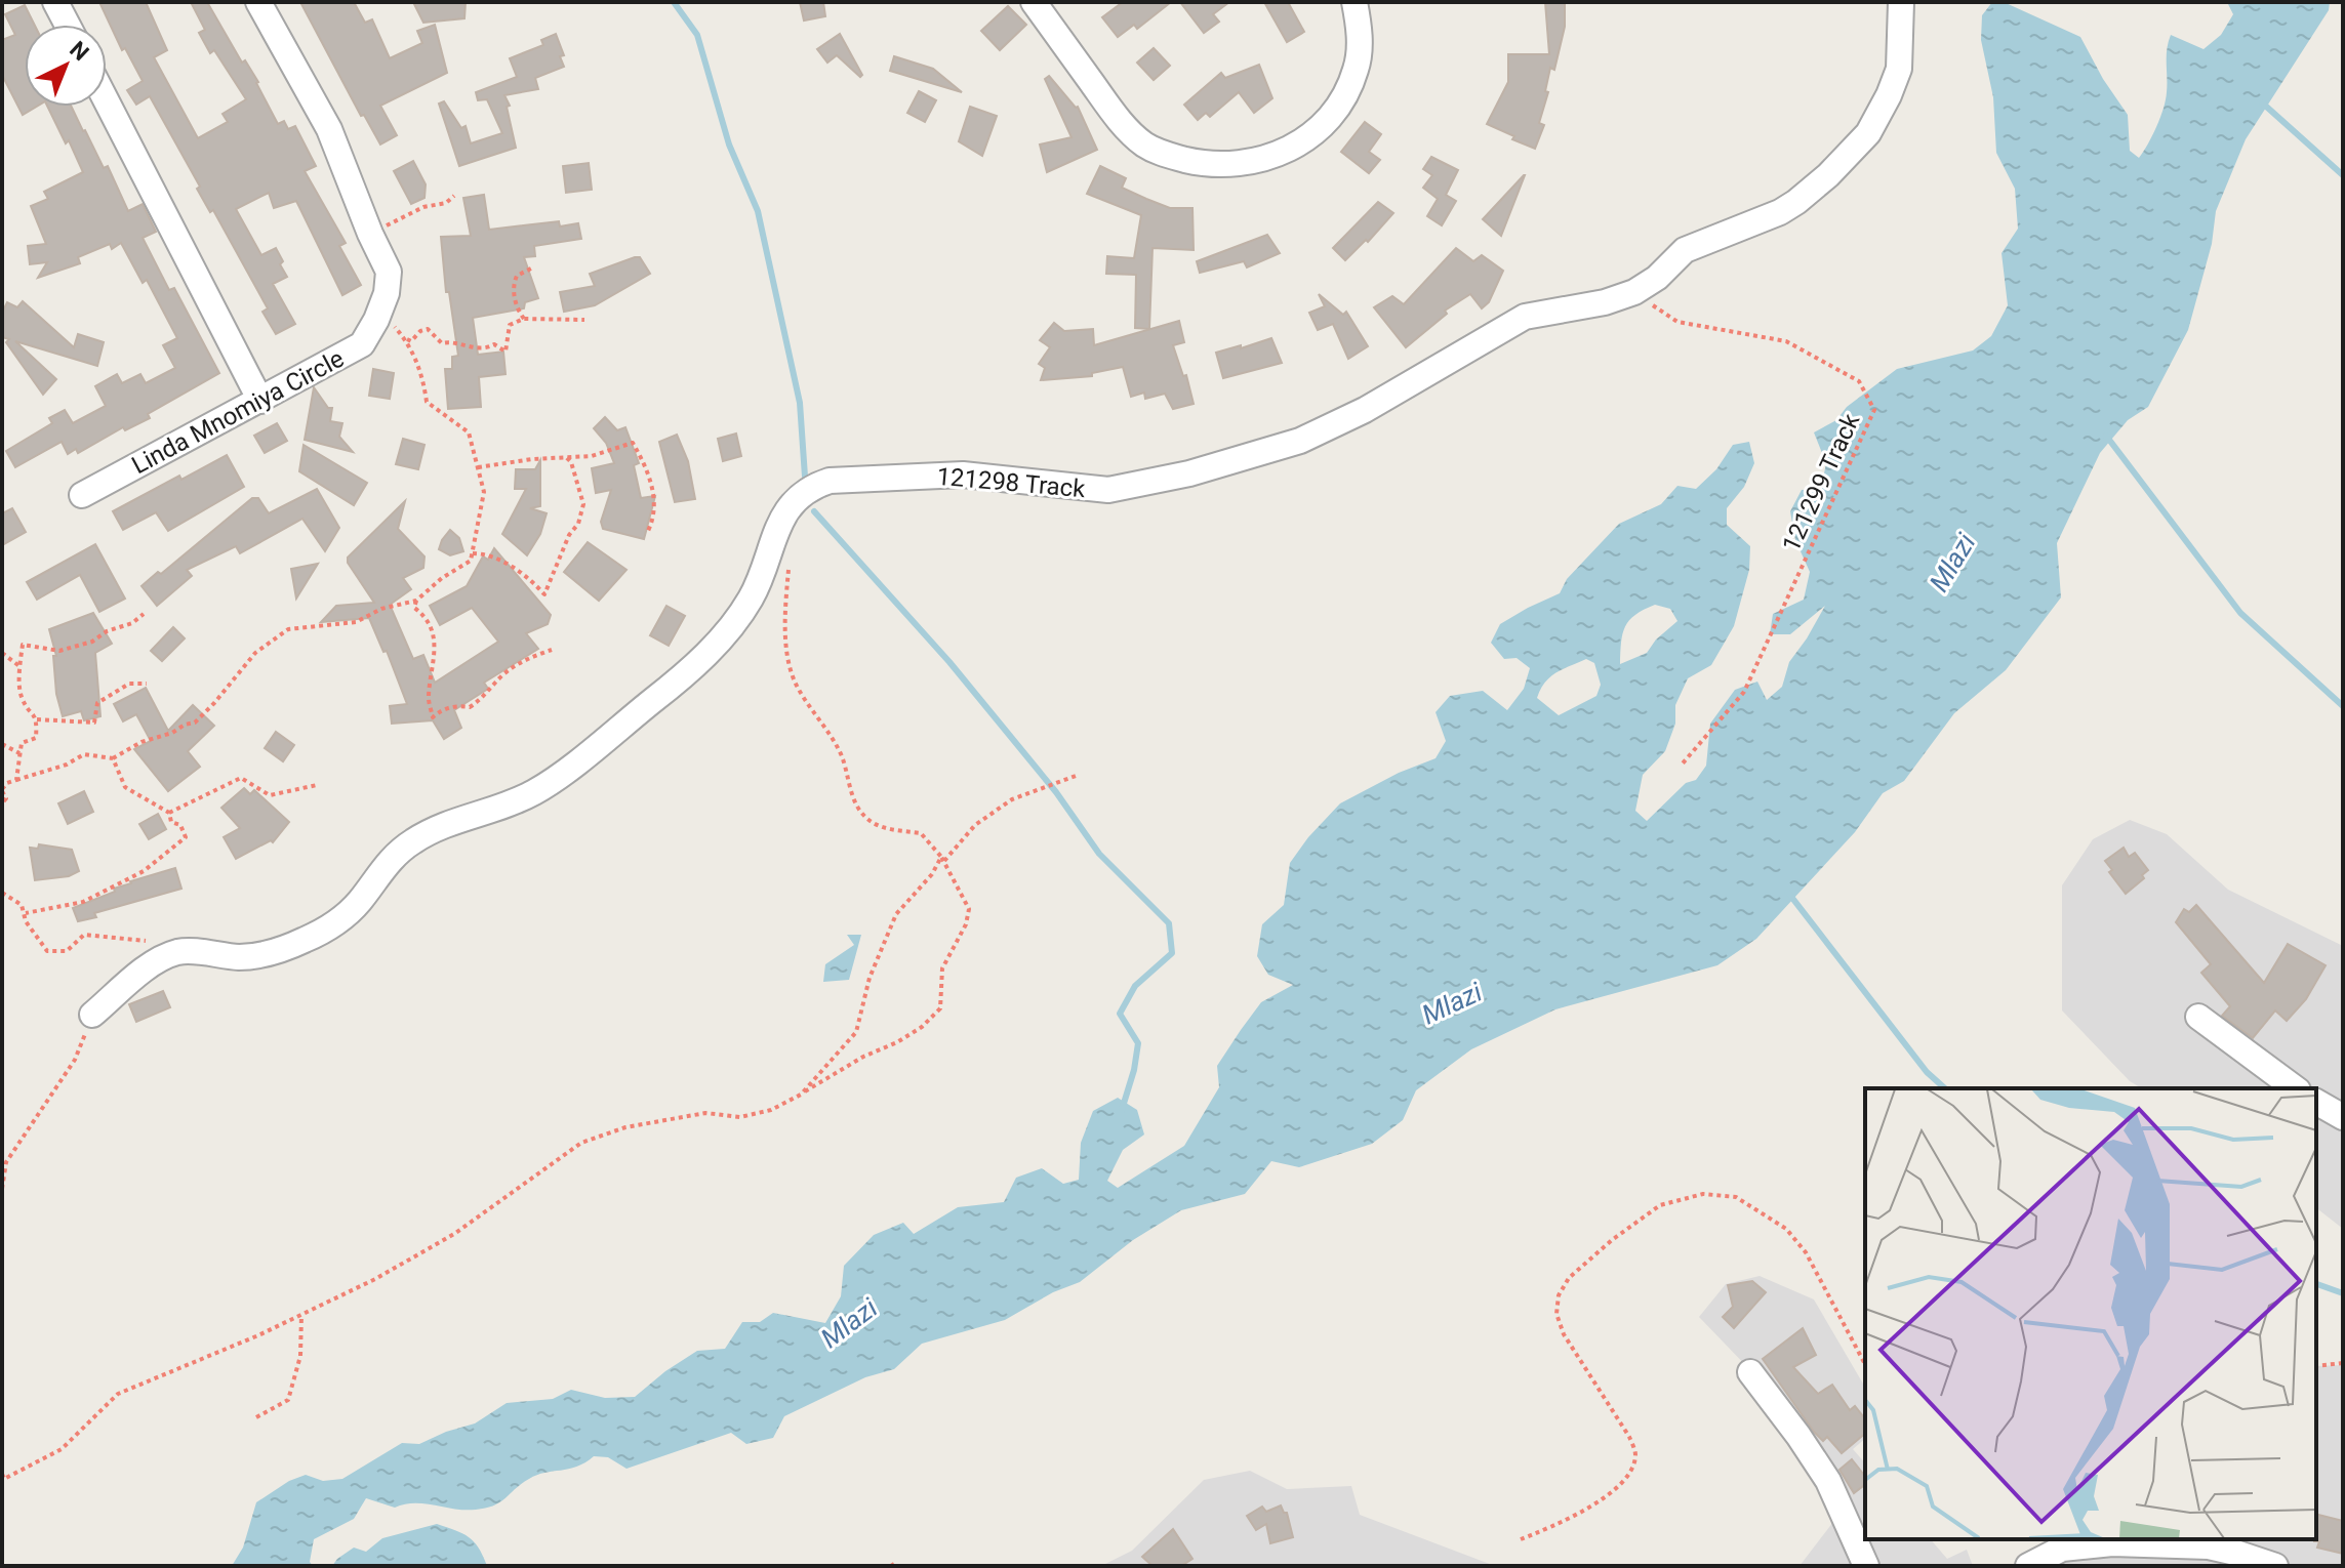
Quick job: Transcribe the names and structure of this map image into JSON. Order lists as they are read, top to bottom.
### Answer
{
  "streets": {
    "street": ["Linda Mnomiya Circle", "121298 Track"],
    "path": ["121299 Track"]
  },
  "crossings": [
    ["121298 Track", "121299 Track"]
  ],
  "water": ["Mlazi"],
  "north": "top right"
}
